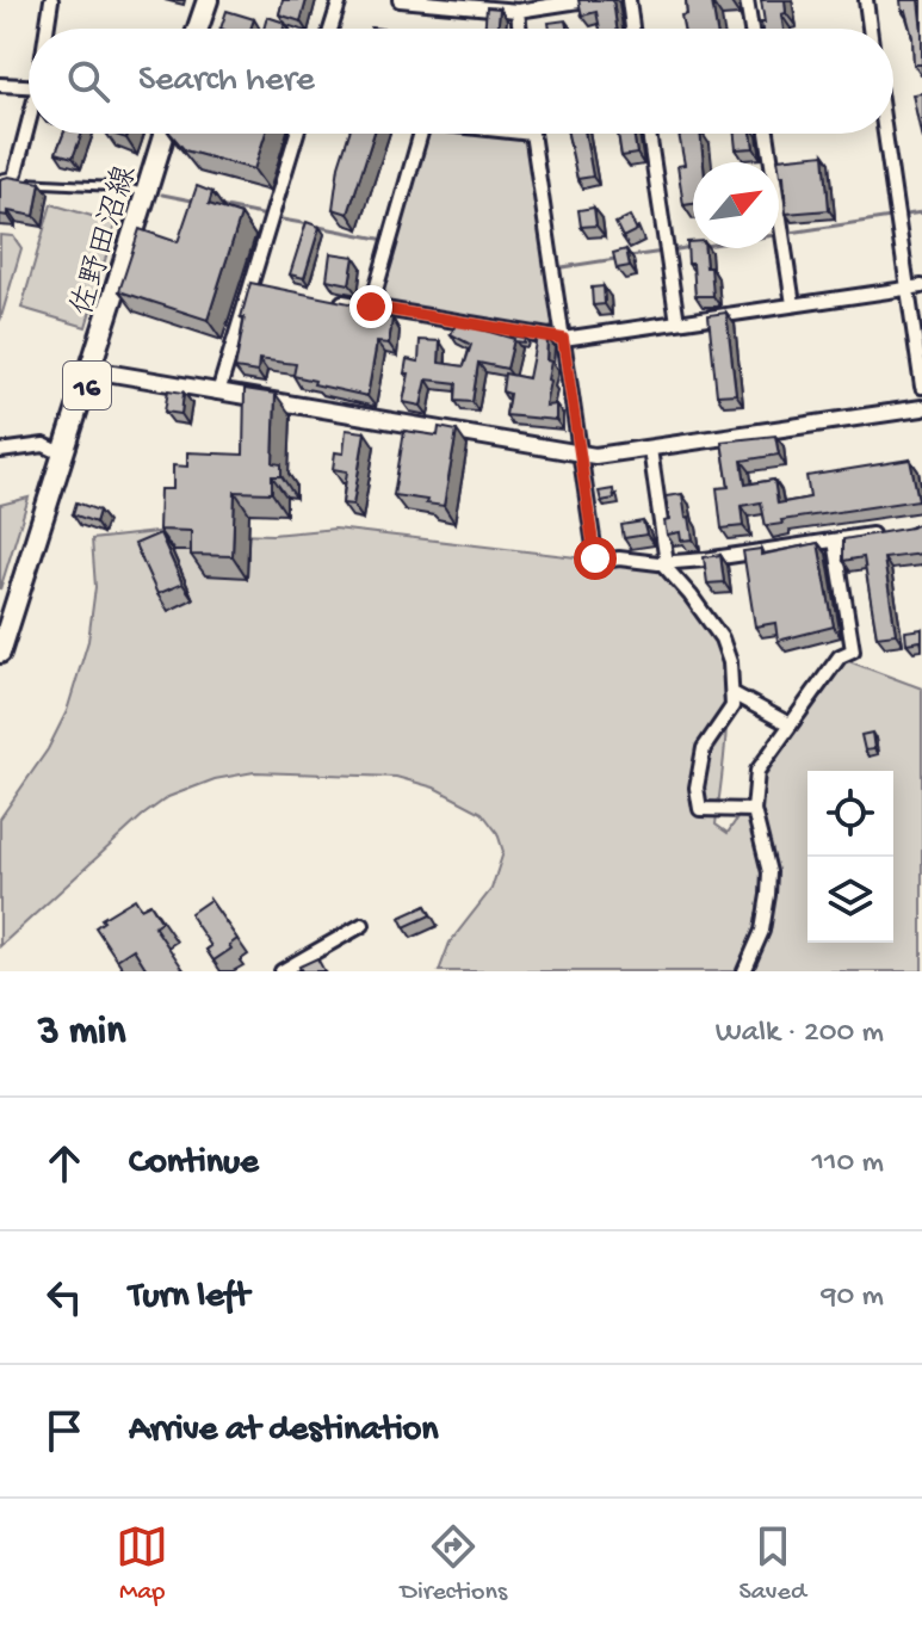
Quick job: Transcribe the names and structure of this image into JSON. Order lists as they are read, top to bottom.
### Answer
{
  "streets": {
    "main road": ["佐野田沼線", "16"]
  },
  "north": "top right",
  "page": {
    "search": "Search here",
    "heading": ["3 min", "Walk · 200 m"],
    "list": [
      ["Continue", "110 m"],
      ["Turn left", "90 m"],
      "Arrive at destination"
    ],
    "nav": ["Map", "Directions", "Saved"]
  }
}
